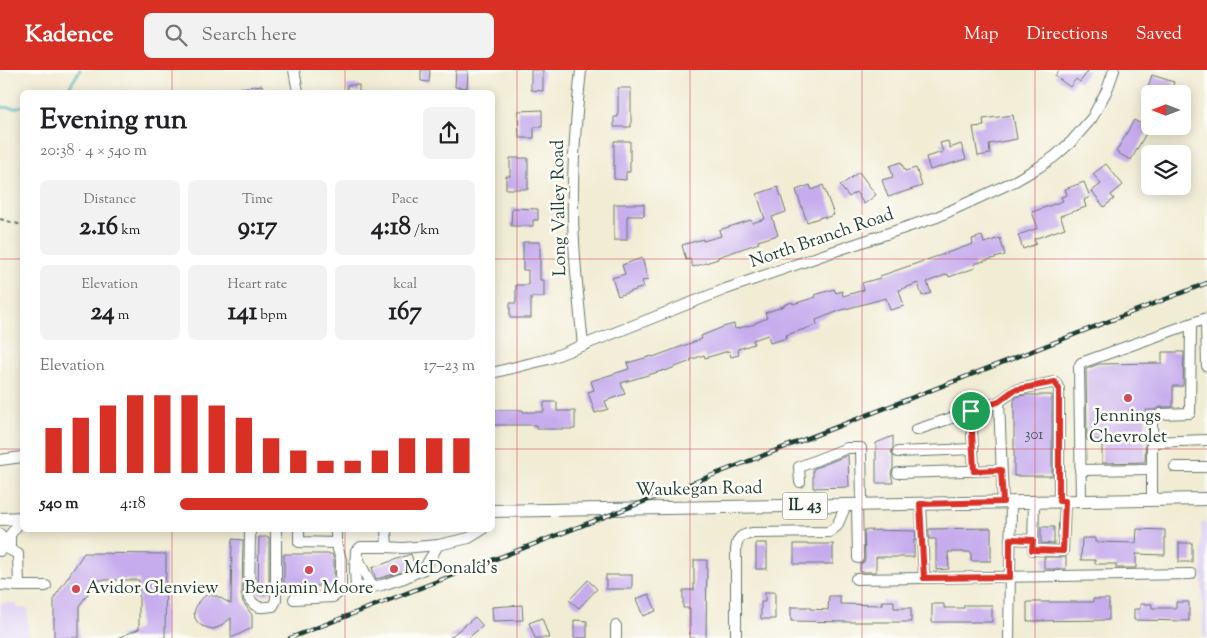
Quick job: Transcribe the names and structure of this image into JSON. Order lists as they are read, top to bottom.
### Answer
{
  "streets": {
    "main road": ["Waukegan Road", "IL 43"],
    "street": ["Long Valley Road", "North Branch Road"]
  },
  "crossings": [
    ["Long Valley Road", "North Branch Road"]
  ],
  "places": [
    "Jennings Chevrolet",
    "McDonald's",
    "Benjamin Moore",
    "Avidor Glenview"
  ],
  "house_numbers": ["301"],
  "north": "left",
  "page": {
    "header": "Kadence",
    "search": "Search here",
    "nav": ["Map", "Directions", "Saved"],
    "heading": ["Evening run", "20:38 · 4 × 540 m"],
    "stats": [
      ["Distance", "2.16 km"],
      ["Time", "9:17"],
      ["Pace", "4:18 /km"],
      ["Elevation", "24 m"],
      ["Heart rate", "141 bpm"],
      ["kcal", "167"]
    ],
    "chart": ["Elevation", "17–23 m"],
    "list": [
      {
        "name": "540 m",
        "note": "4:18"
      }
    ]
  }
}
